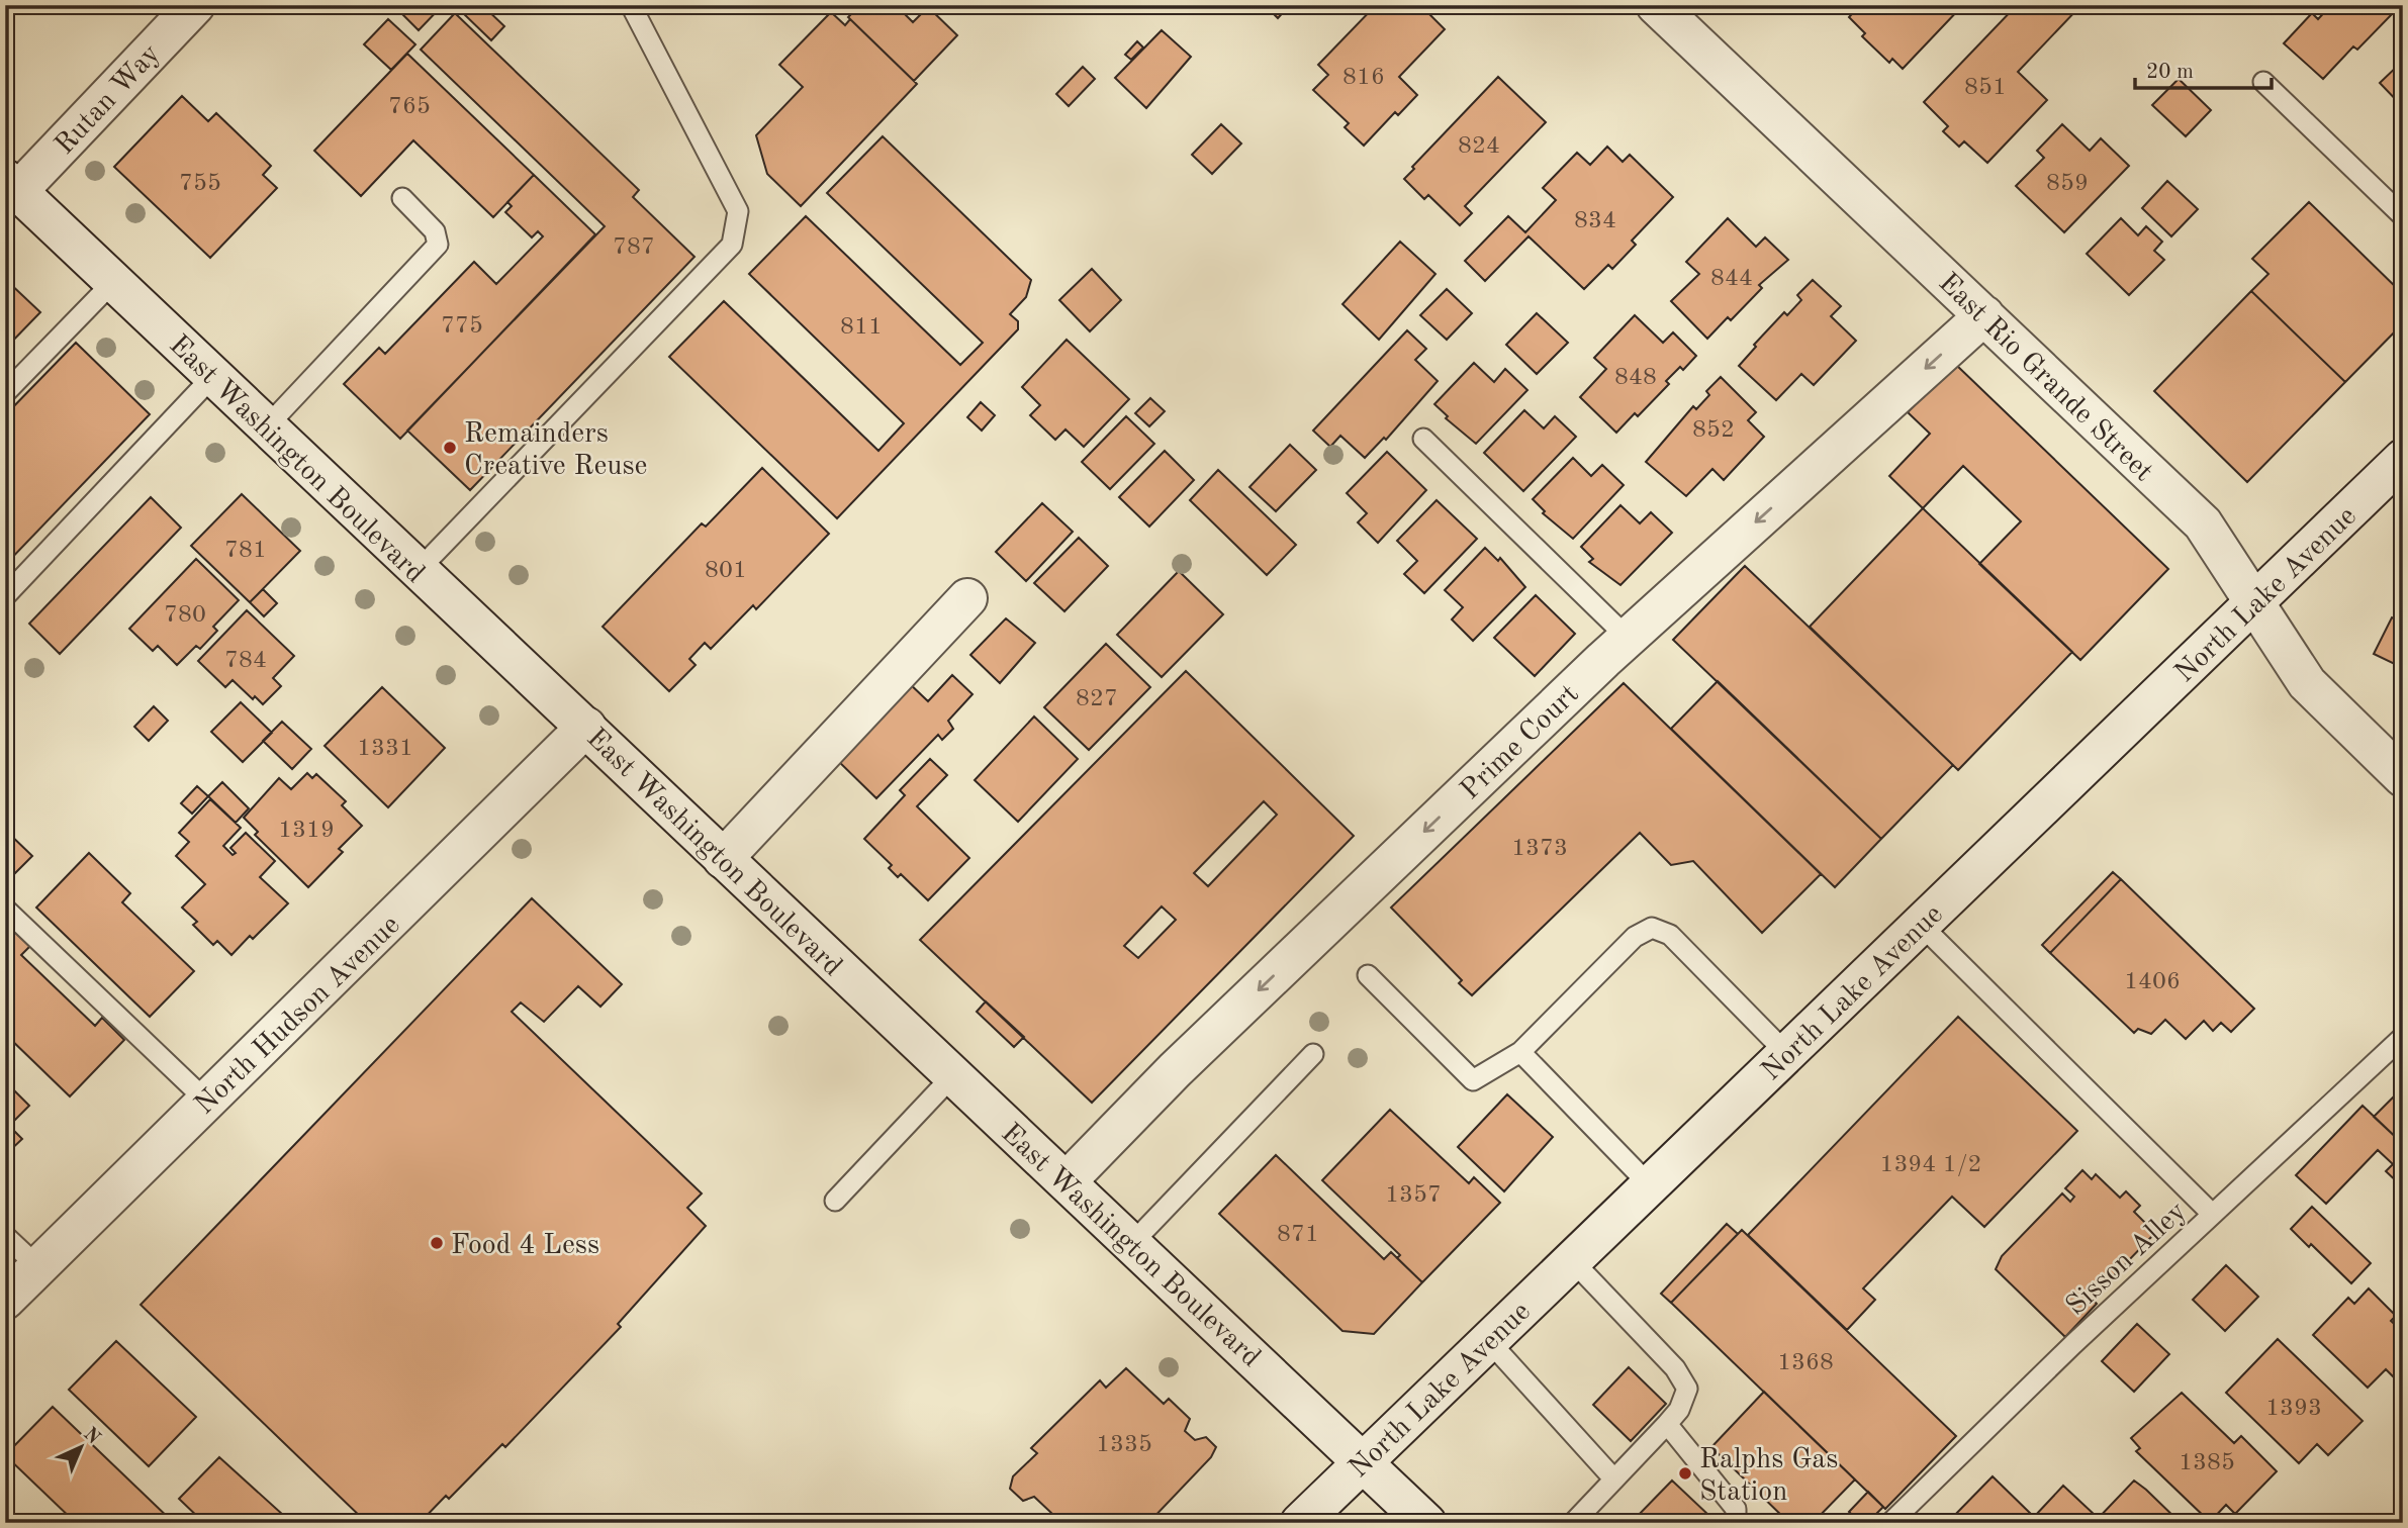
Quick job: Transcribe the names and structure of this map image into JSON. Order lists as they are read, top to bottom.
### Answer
{
  "streets": {
    "street": [
      "Rutan Way",
      "East Rio Grande Street",
      "East Washington Boulevard",
      "North Lake Avenue",
      "Prime Court",
      "North Hudson Avenue"
    ],
    "lane": ["Sisson Alley"]
  },
  "crossings": [
    ["Rutan Way", "East Washington Boulevard"],
    ["East Rio Grande Street", "North Lake Avenue"],
    ["East Rio Grande Street", "Prime Court"],
    ["East Washington Boulevard", "North Lake Avenue"],
    ["East Washington Boulevard", "Prime Court"],
    ["East Washington Boulevard", "North Hudson Avenue"]
  ],
  "one_way": ["Prime Court"],
  "places": ["Remainders Creative Reuse", "Food 4 Less", "Ralphs Gas Station"],
  "house_numbers": [
    "816",
    "851",
    "765",
    "824",
    "755",
    "859",
    "834",
    "787",
    "844",
    "775",
    "811",
    "848",
    "852",
    "781",
    "801",
    "780",
    "784",
    "827",
    "1331",
    "1319",
    "1373",
    "1406",
    "1394 1/2",
    "1357",
    "871",
    "1368",
    "1393",
    "1335",
    "1385"
  ],
  "scale_bar": "20 m",
  "north": "top right"
}
